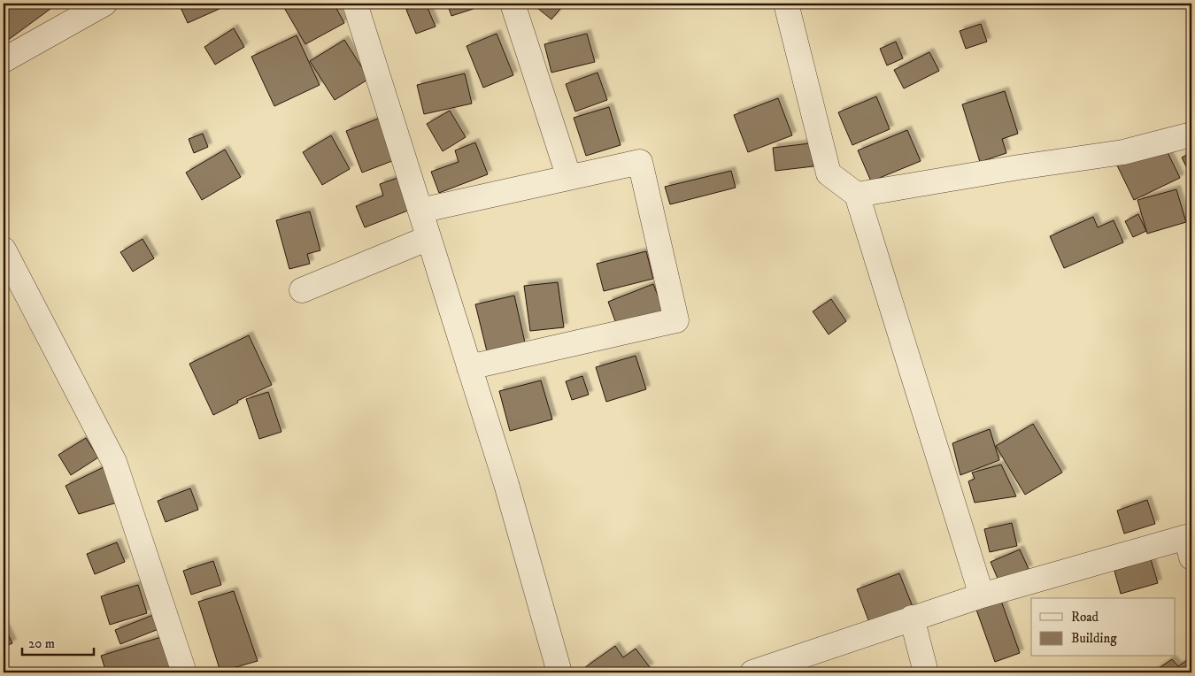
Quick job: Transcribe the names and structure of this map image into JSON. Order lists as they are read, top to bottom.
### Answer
{
  "legend": ["Road", "Building"],
  "scale_bar": "20 m"
}
